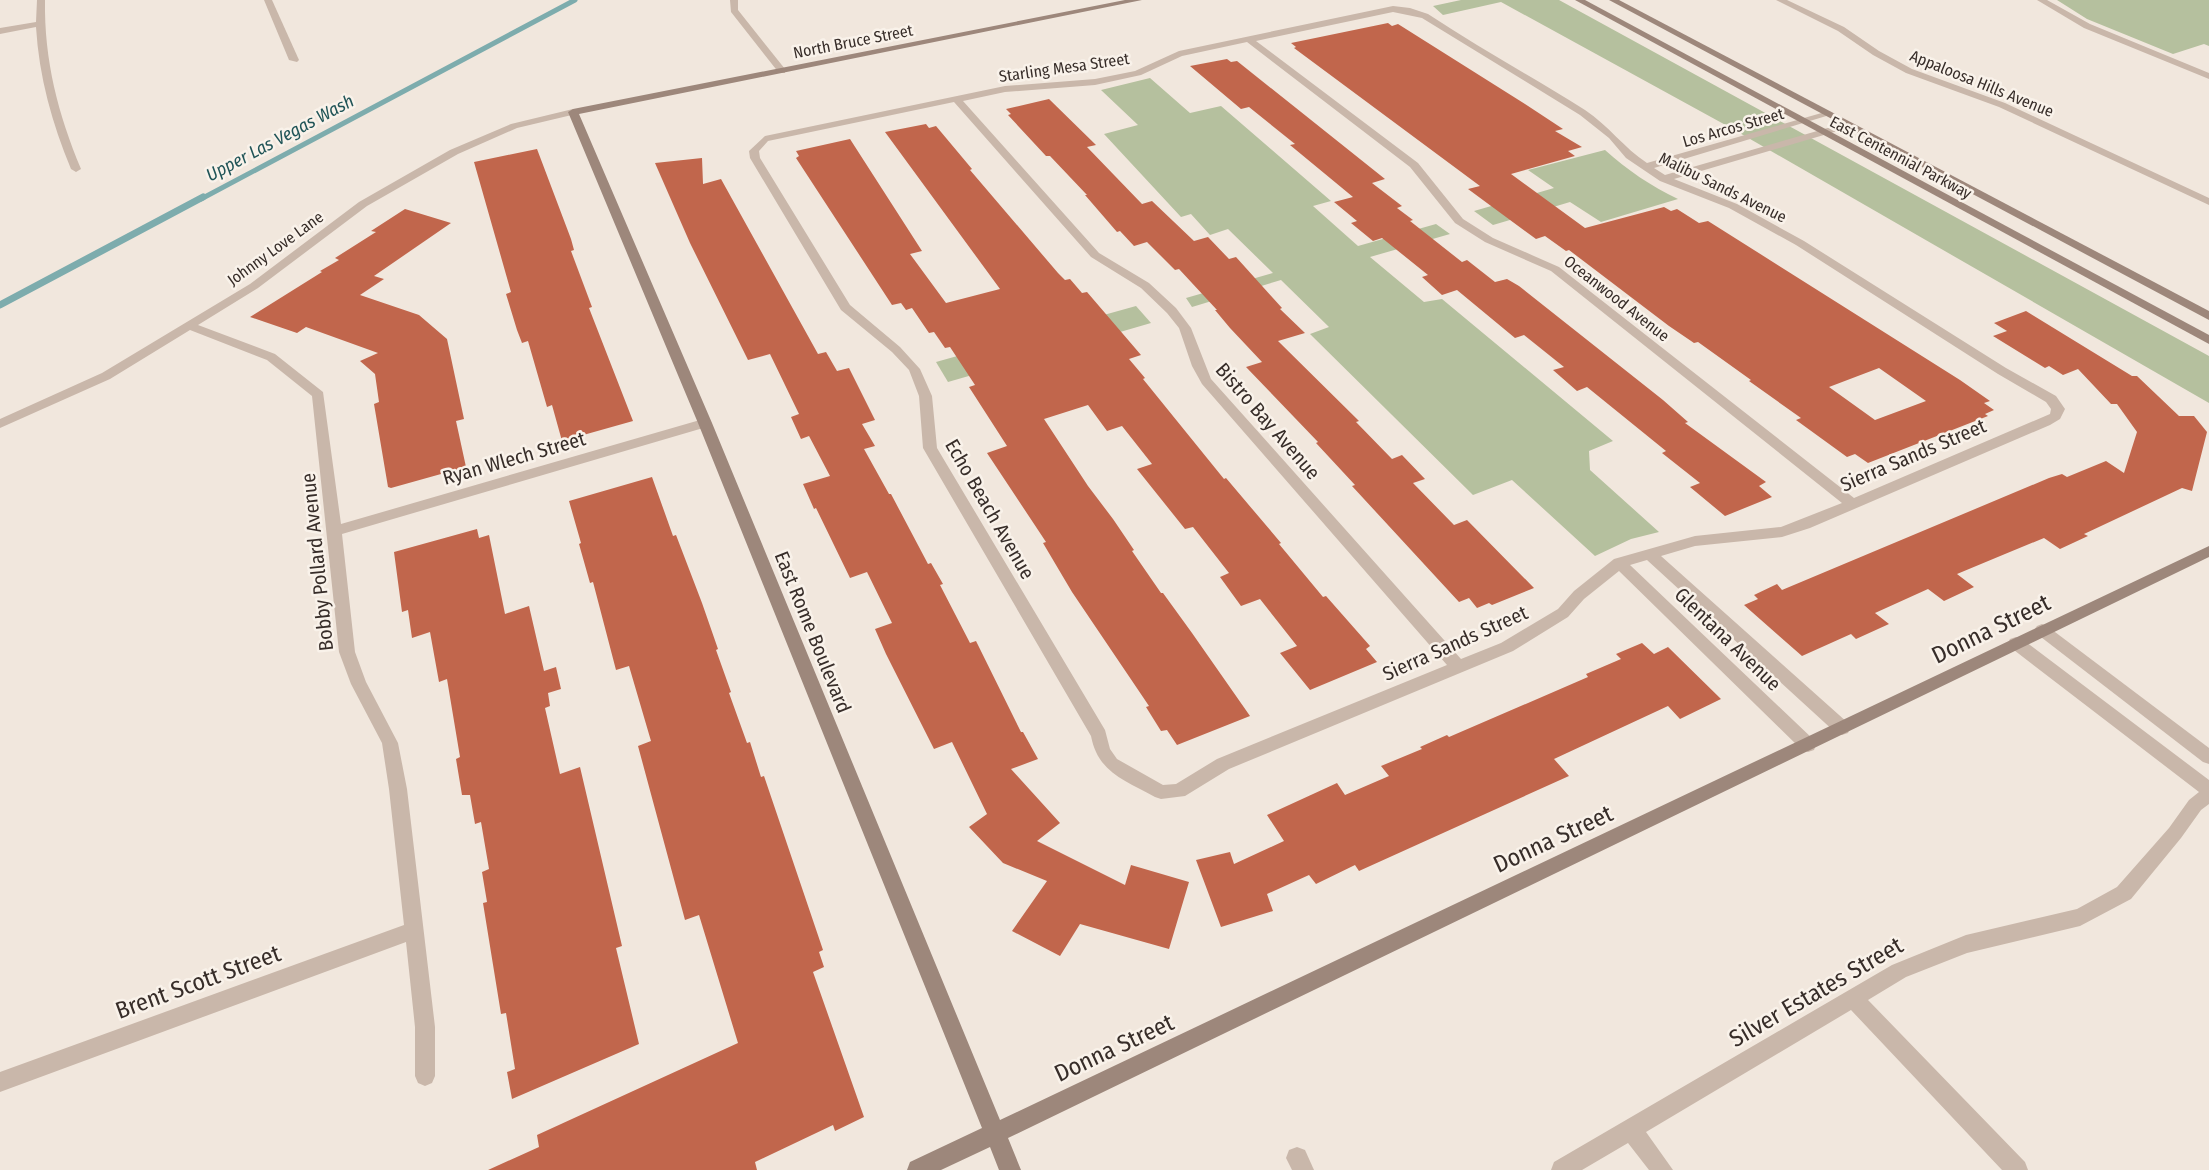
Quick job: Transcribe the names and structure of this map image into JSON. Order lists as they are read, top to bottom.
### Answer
{
  "streets": {
    "street": [
      "North Bruce Street",
      "Starling Mesa Street",
      "Appaloosa Hills Avenue",
      "Los Arcos Street",
      "East Centennial Parkway",
      "Malibu Sands Avenue",
      "Johnny Love Lane",
      "Oceanwood Avenue",
      "Bistro Bay Avenue",
      "Sierra Sands Street",
      "Ryan Wlech Street",
      "Echo Beach Avenue",
      "Bobby Pollard Avenue",
      "Donna Street",
      "East Rome Boulevard",
      "Glentana Avenue",
      "Brent Scott Street",
      "Silver Estates Street"
    ]
  },
  "crossings": [
    ["North Bruce Street", "Johnny Love Lane"],
    ["North Bruce Street", "East Rome Boulevard"],
    ["Starling Mesa Street", "Malibu Sands Avenue"],
    ["Starling Mesa Street", "Oceanwood Avenue"],
    ["Starling Mesa Street", "Bistro Bay Avenue"],
    ["Starling Mesa Street", "Echo Beach Avenue"],
    ["Los Arcos Street", "East Centennial Parkway"],
    ["Los Arcos Street", "Malibu Sands Avenue"],
    ["Malibu Sands Avenue", "Sierra Sands Street"],
    ["Johnny Love Lane", "Bobby Pollard Avenue"],
    ["Johnny Love Lane", "East Rome Boulevard"],
    ["Oceanwood Avenue", "Sierra Sands Street"],
    ["Bistro Bay Avenue", "Sierra Sands Street"],
    ["Sierra Sands Street", "Echo Beach Avenue"],
    ["Sierra Sands Street", "Glentana Avenue"],
    ["Ryan Wlech Street", "Bobby Pollard Avenue"],
    ["Ryan Wlech Street", "East Rome Boulevard"],
    ["Bobby Pollard Avenue", "Brent Scott Street"],
    ["Donna Street", "East Rome Boulevard"],
    ["Donna Street", "Glentana Avenue"]
  ],
  "water": ["Upper Las Vegas Wash"]
}
